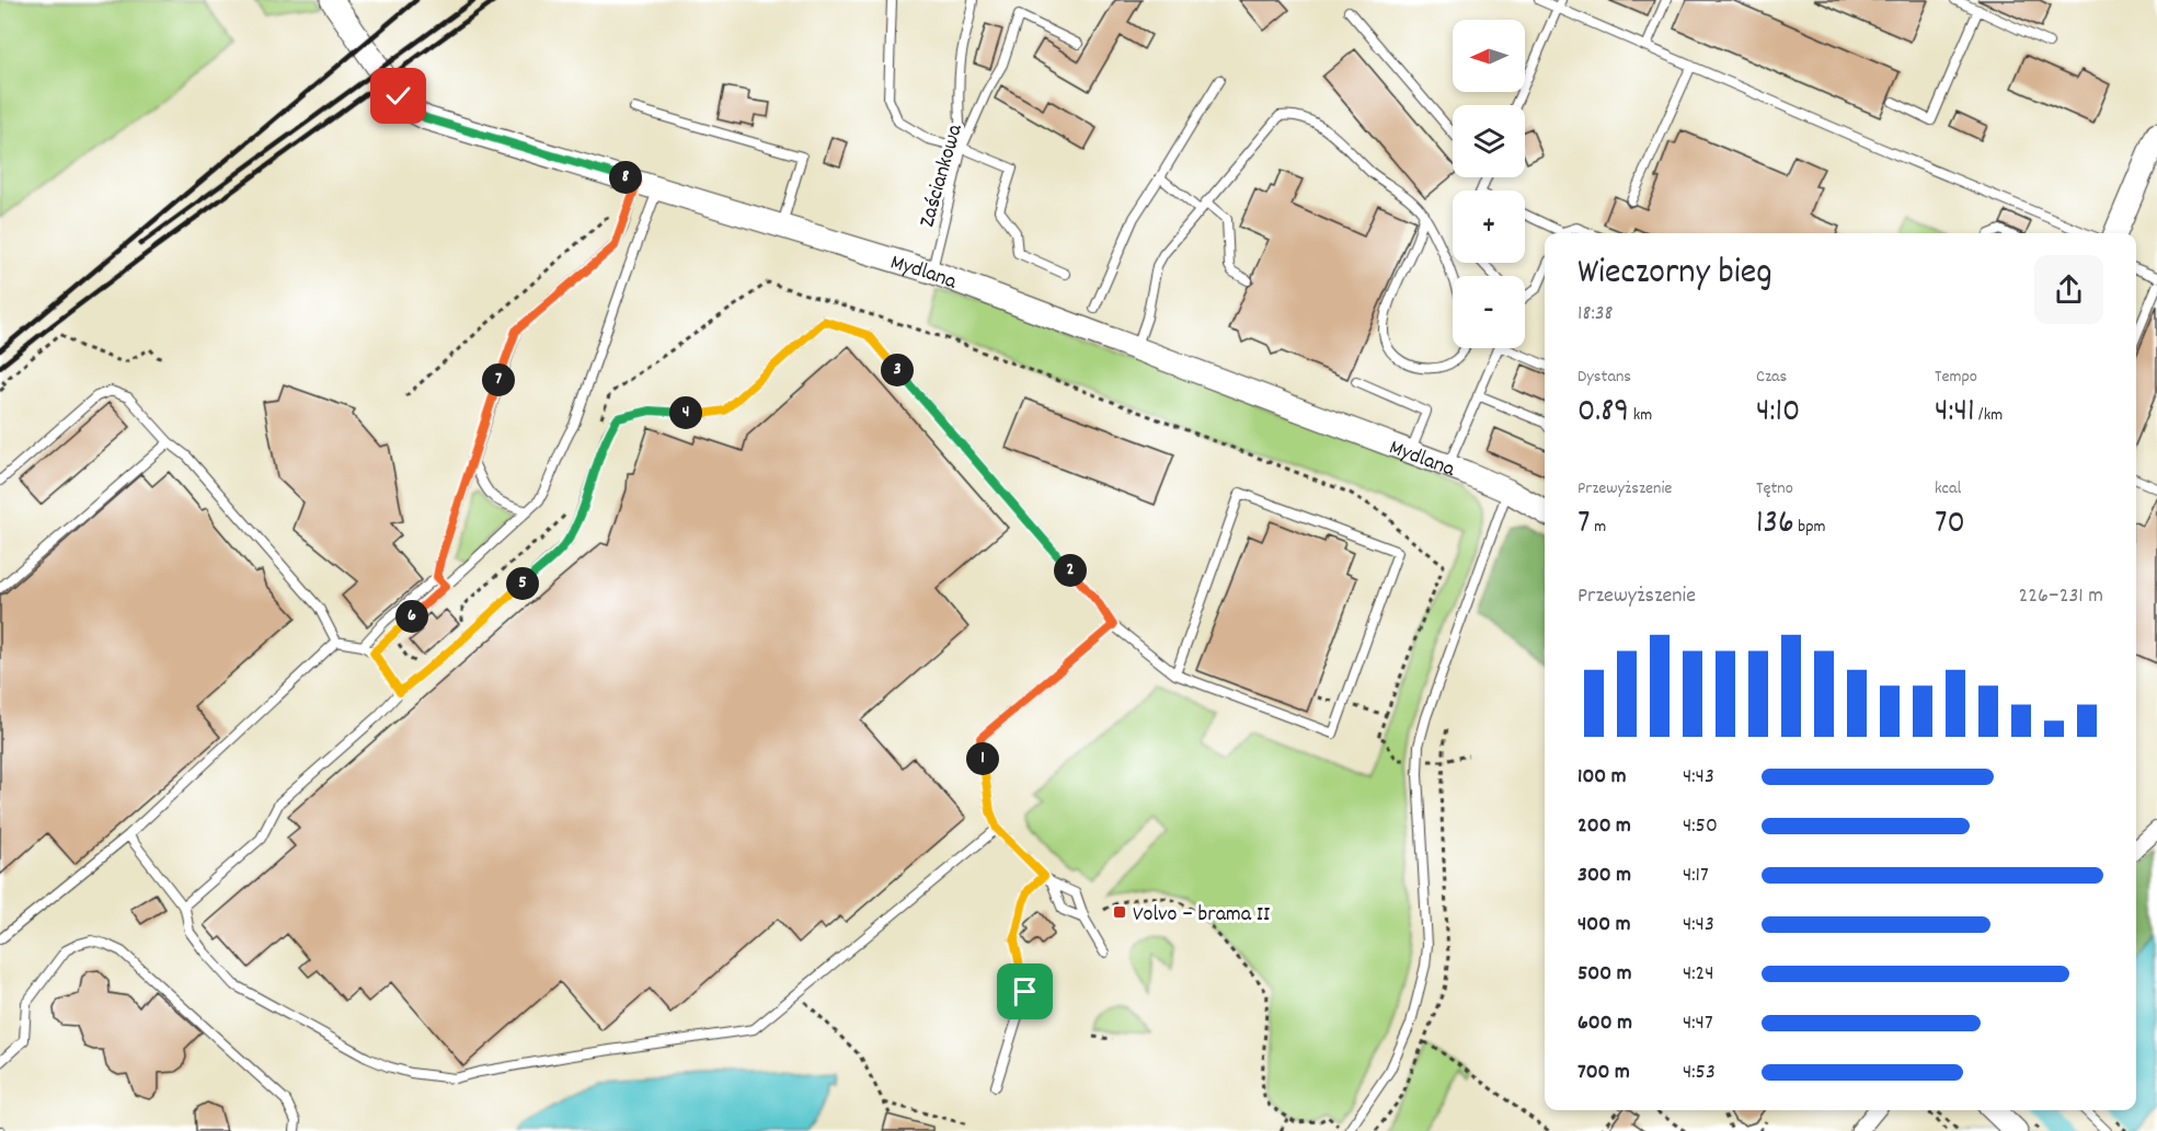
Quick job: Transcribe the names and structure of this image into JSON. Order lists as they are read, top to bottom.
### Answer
{
  "streets": {
    "street": ["Mydlana"],
    "lane": ["Zaściankowa"]
  },
  "crossings": [
    ["Zaściankowa", "Mydlana"]
  ],
  "places": {
    "transit": ["Volvo – brama II"]
  },
  "north": "left",
  "page": {
    "map_buttons": ["+", "−"],
    "pins": [
      "8",
      "3",
      "7",
      "4",
      "2",
      "5",
      "6",
      "1"
    ],
    "heading": ["Wieczorny bieg", "18:38"],
    "stats": [
      ["Dystans", "0.89 km"],
      ["Czas", "4:10"],
      ["Tempo", "4:41 /km"],
      ["Przewyższenie", "7 m"],
      ["Tętno", "136 bpm"],
      ["kcal", "70"]
    ],
    "chart": ["Przewyższenie", "226–231 m"],
    "list": [
      {
        "name": "100 m",
        "note": "4:43"
      },
      {
        "name": "200 m",
        "note": "4:50"
      },
      {
        "name": "300 m",
        "note": "4:17"
      },
      {
        "name": "400 m",
        "note": "4:43"
      },
      {
        "name": "500 m",
        "note": "4:24"
      },
      {
        "name": "600 m",
        "note": "4:47"
      },
      {
        "name": "700 m",
        "note": "4:53"
      }
    ]
  }
}
